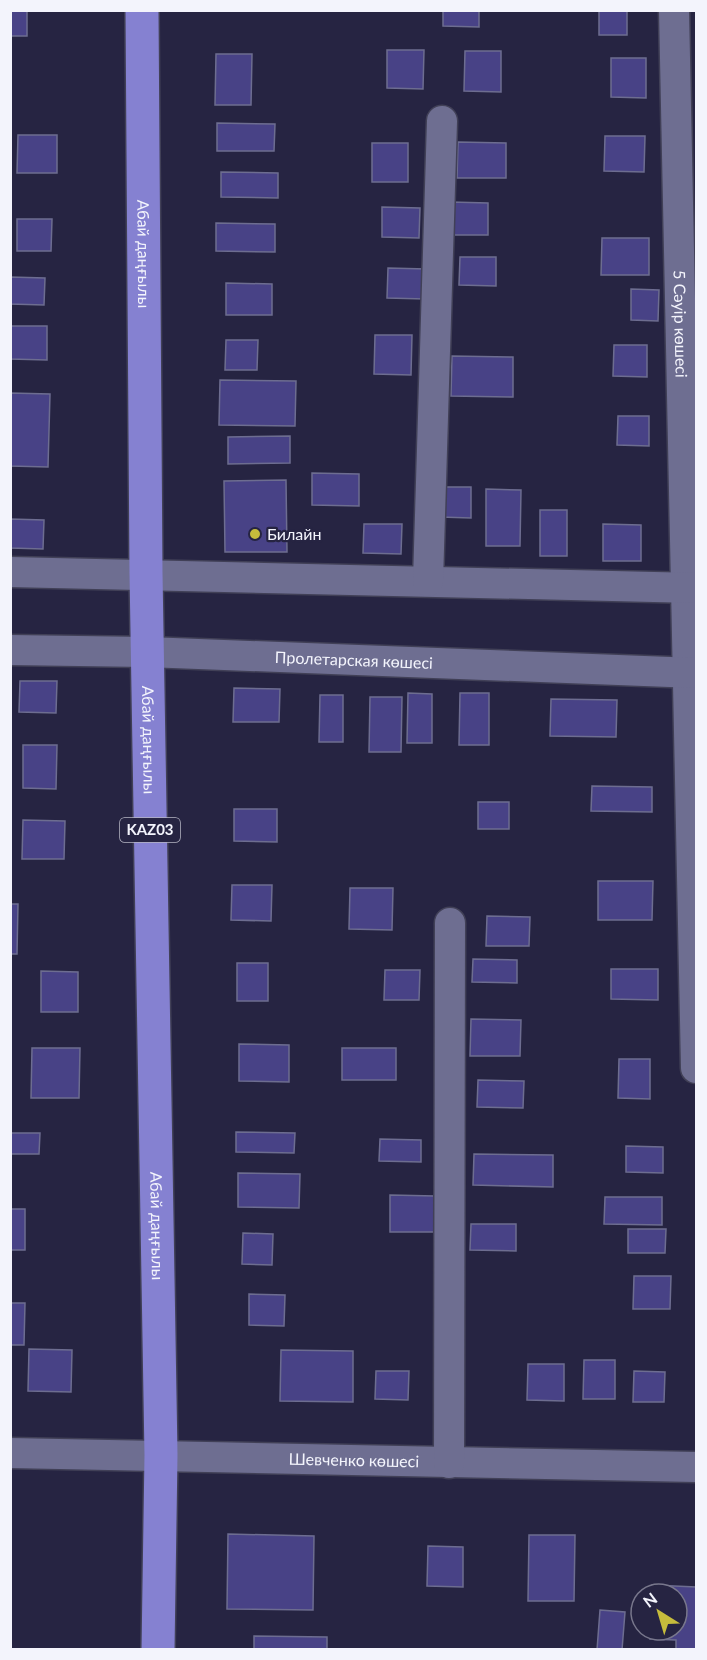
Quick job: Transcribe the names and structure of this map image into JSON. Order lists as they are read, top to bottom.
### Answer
{
  "streets": {
    "main road": ["Абай даңғылы", "KАZ03"],
    "street": ["5 Сәуір көшесі", "Пролетарская көшесі", "Шевченко көшесі"]
  },
  "crossings": [
    ["Абай даңғылы", "Пролетарская көшесі"],
    ["Абай даңғылы", "Шевченко көшесі"],
    ["5 Сәуір көшесі", "Пролетарская көшесі"]
  ],
  "places": ["Билайн"],
  "north": "top left"
}
